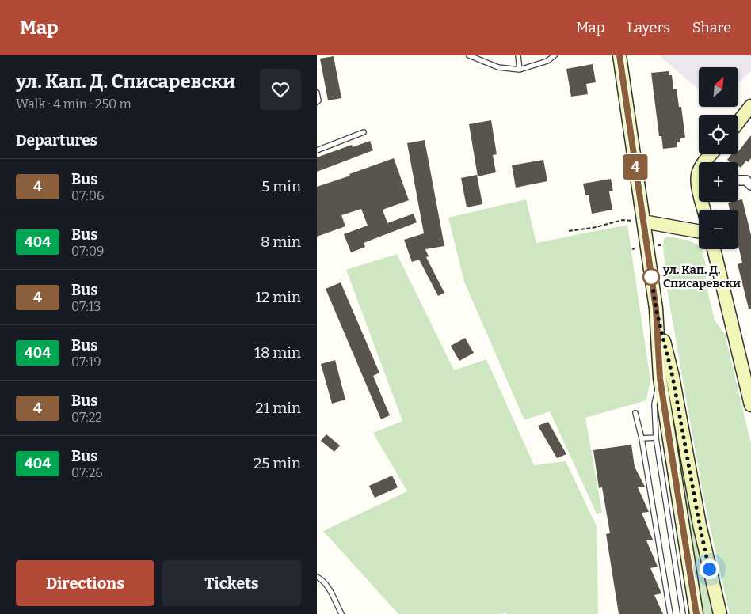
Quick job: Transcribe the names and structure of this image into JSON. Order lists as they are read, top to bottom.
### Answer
{
  "places": ["ул. Кап. Д. Списаревски"],
  "lines": ["bus line 4"],
  "north": "top right",
  "page": {
    "header": "Map",
    "nav": ["Map", "Layers", "Share"],
    "heading": [
      ["ул. Кап. Д. Списаревски", "Walk · 4 min · 250 m"],
      "Departures"
    ],
    "on_map": "4",
    "map_buttons": ["+", "−"],
    "list": [
      {
        "mark": "4",
        "name": "Bus",
        "note": "07:06",
        "value": "5 min"
      },
      {
        "mark": "404",
        "name": "Bus",
        "note": "07:09",
        "value": "8 min"
      },
      {
        "mark": "4",
        "name": "Bus",
        "note": "07:13",
        "value": "12 min"
      },
      {
        "mark": "404",
        "name": "Bus",
        "note": "07:19",
        "value": "18 min"
      },
      {
        "mark": "4",
        "name": "Bus",
        "note": "07:22",
        "value": "21 min"
      },
      {
        "mark": "404",
        "name": "Bus",
        "note": "07:26",
        "value": "25 min"
      }
    ],
    "buttons": ["Directions", "Tickets"]
  }
}
